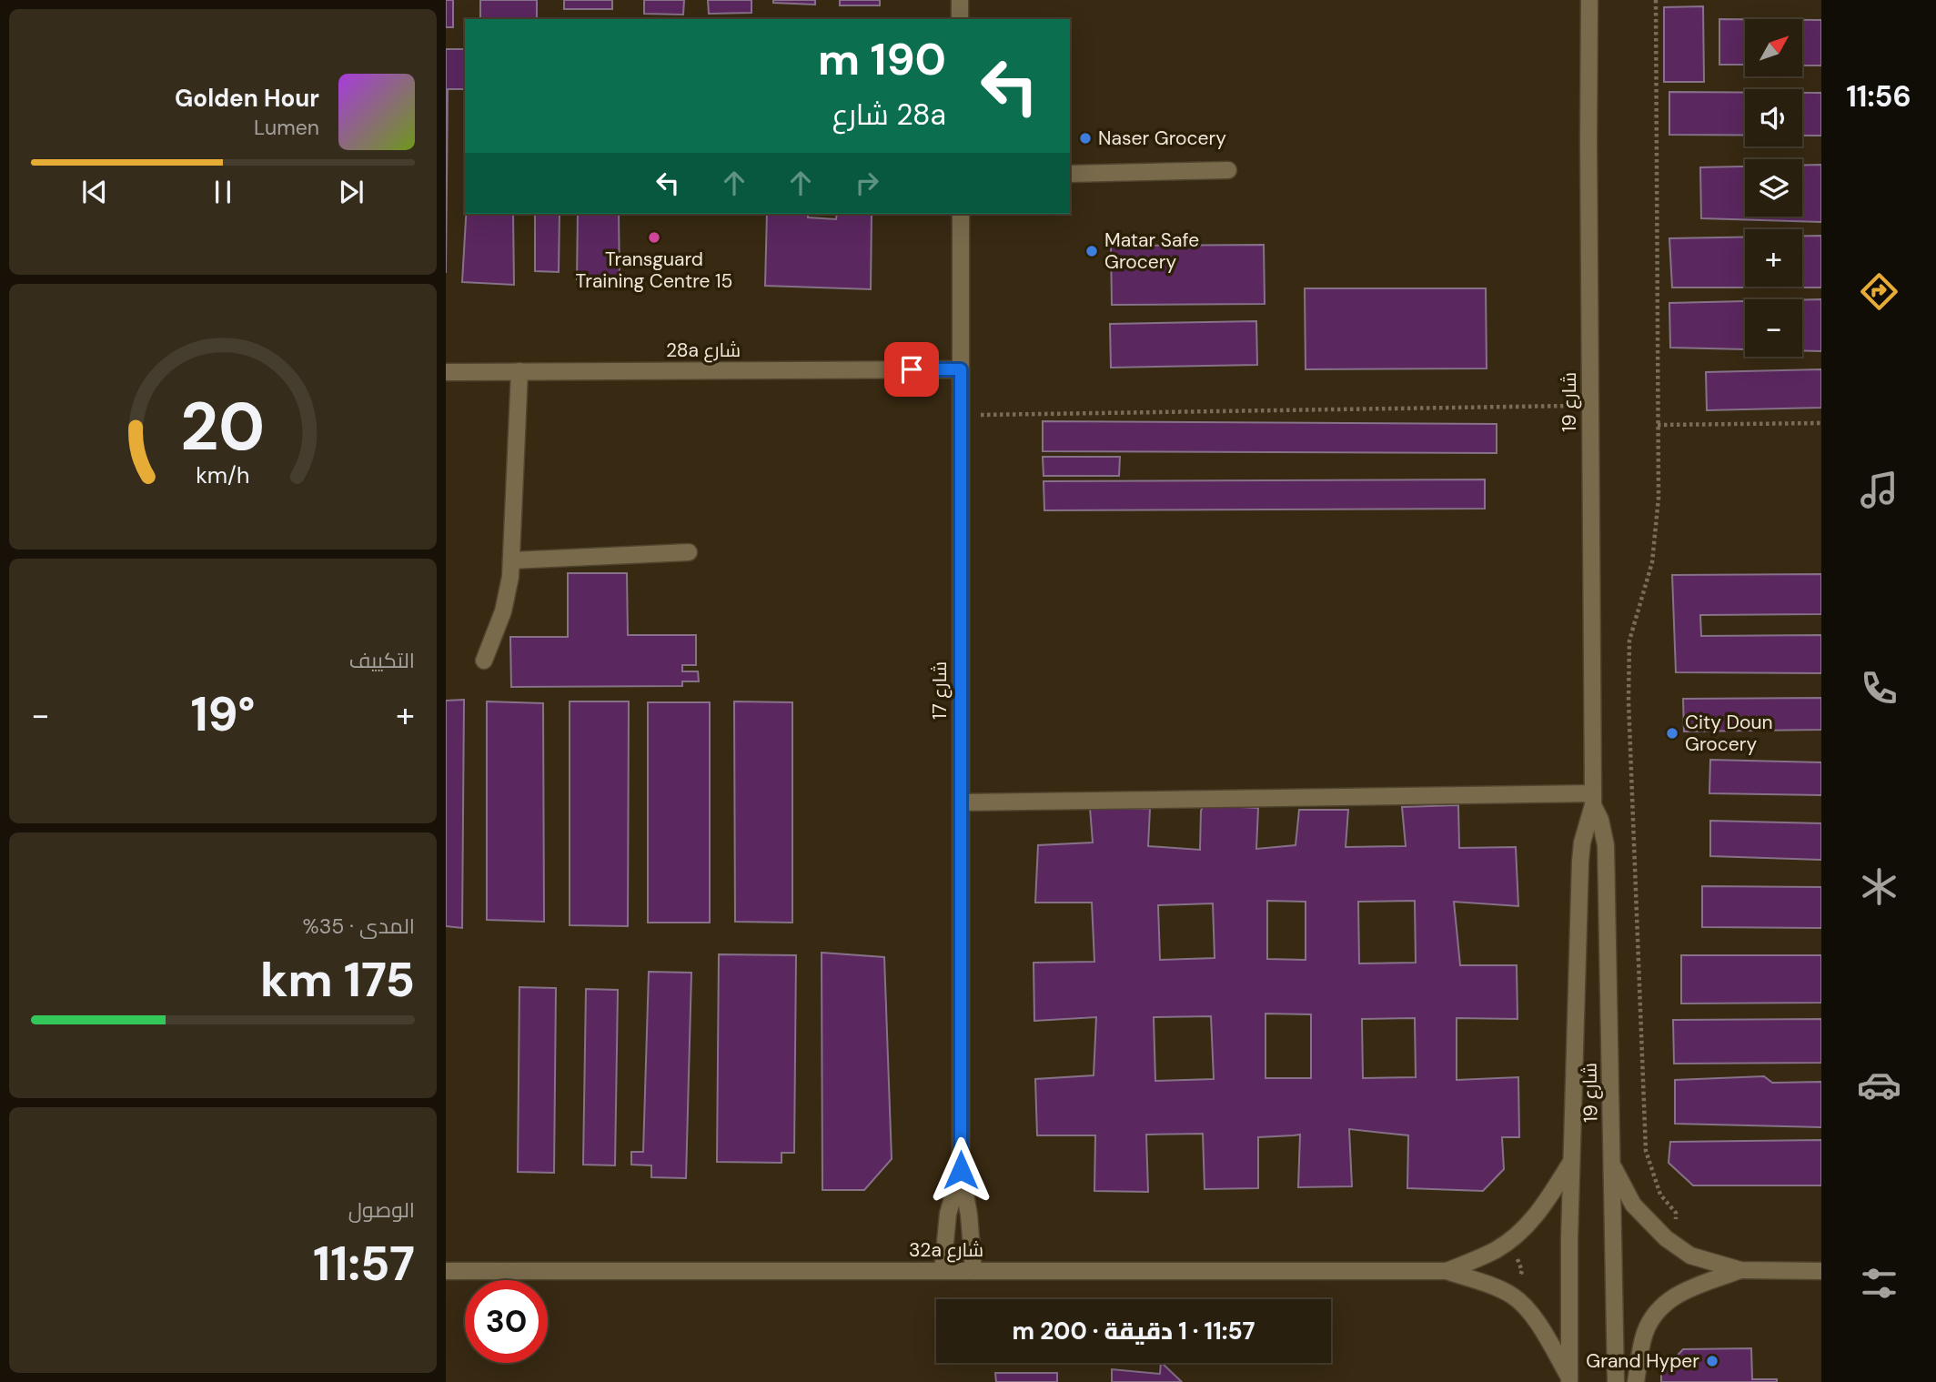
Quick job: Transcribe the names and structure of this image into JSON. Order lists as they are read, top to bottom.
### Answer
{
  "streets": {
    "street": [
      "28a شارع",
      "شارع 19",
      "شارع 17",
      "32a شارع"
    ]
  },
  "crossings": [
    ["28a شارع", "شارع 17"],
    ["شارع 19", "32a شارع"],
    ["شارع 17", "32a شارع"]
  ],
  "places": [
    "Naser Grocery",
    "Transguard Training Centre 15",
    "Matar Safe Grocery",
    "City Doun Grocery",
    "Grand Hyper"
  ],
  "north": "top right",
  "page": {
    "tabs": "11:56",
    "map_buttons": ["+", "−"],
    "turn": ["190 m", "28a شارع"],
    "song": ["Golden Hour", "Lumen"],
    "tile": [
      "التكييف",
      ["المدى · 35%", "175 km"],
      ["الوصول", "11:57"]
    ],
    "heat": ["−", "19°", "+"],
    "limit": "30",
    "trip": "11:57 · 1 دقيقة · 200 m",
    "gauge": ["20", "km/h"]
  }
}
